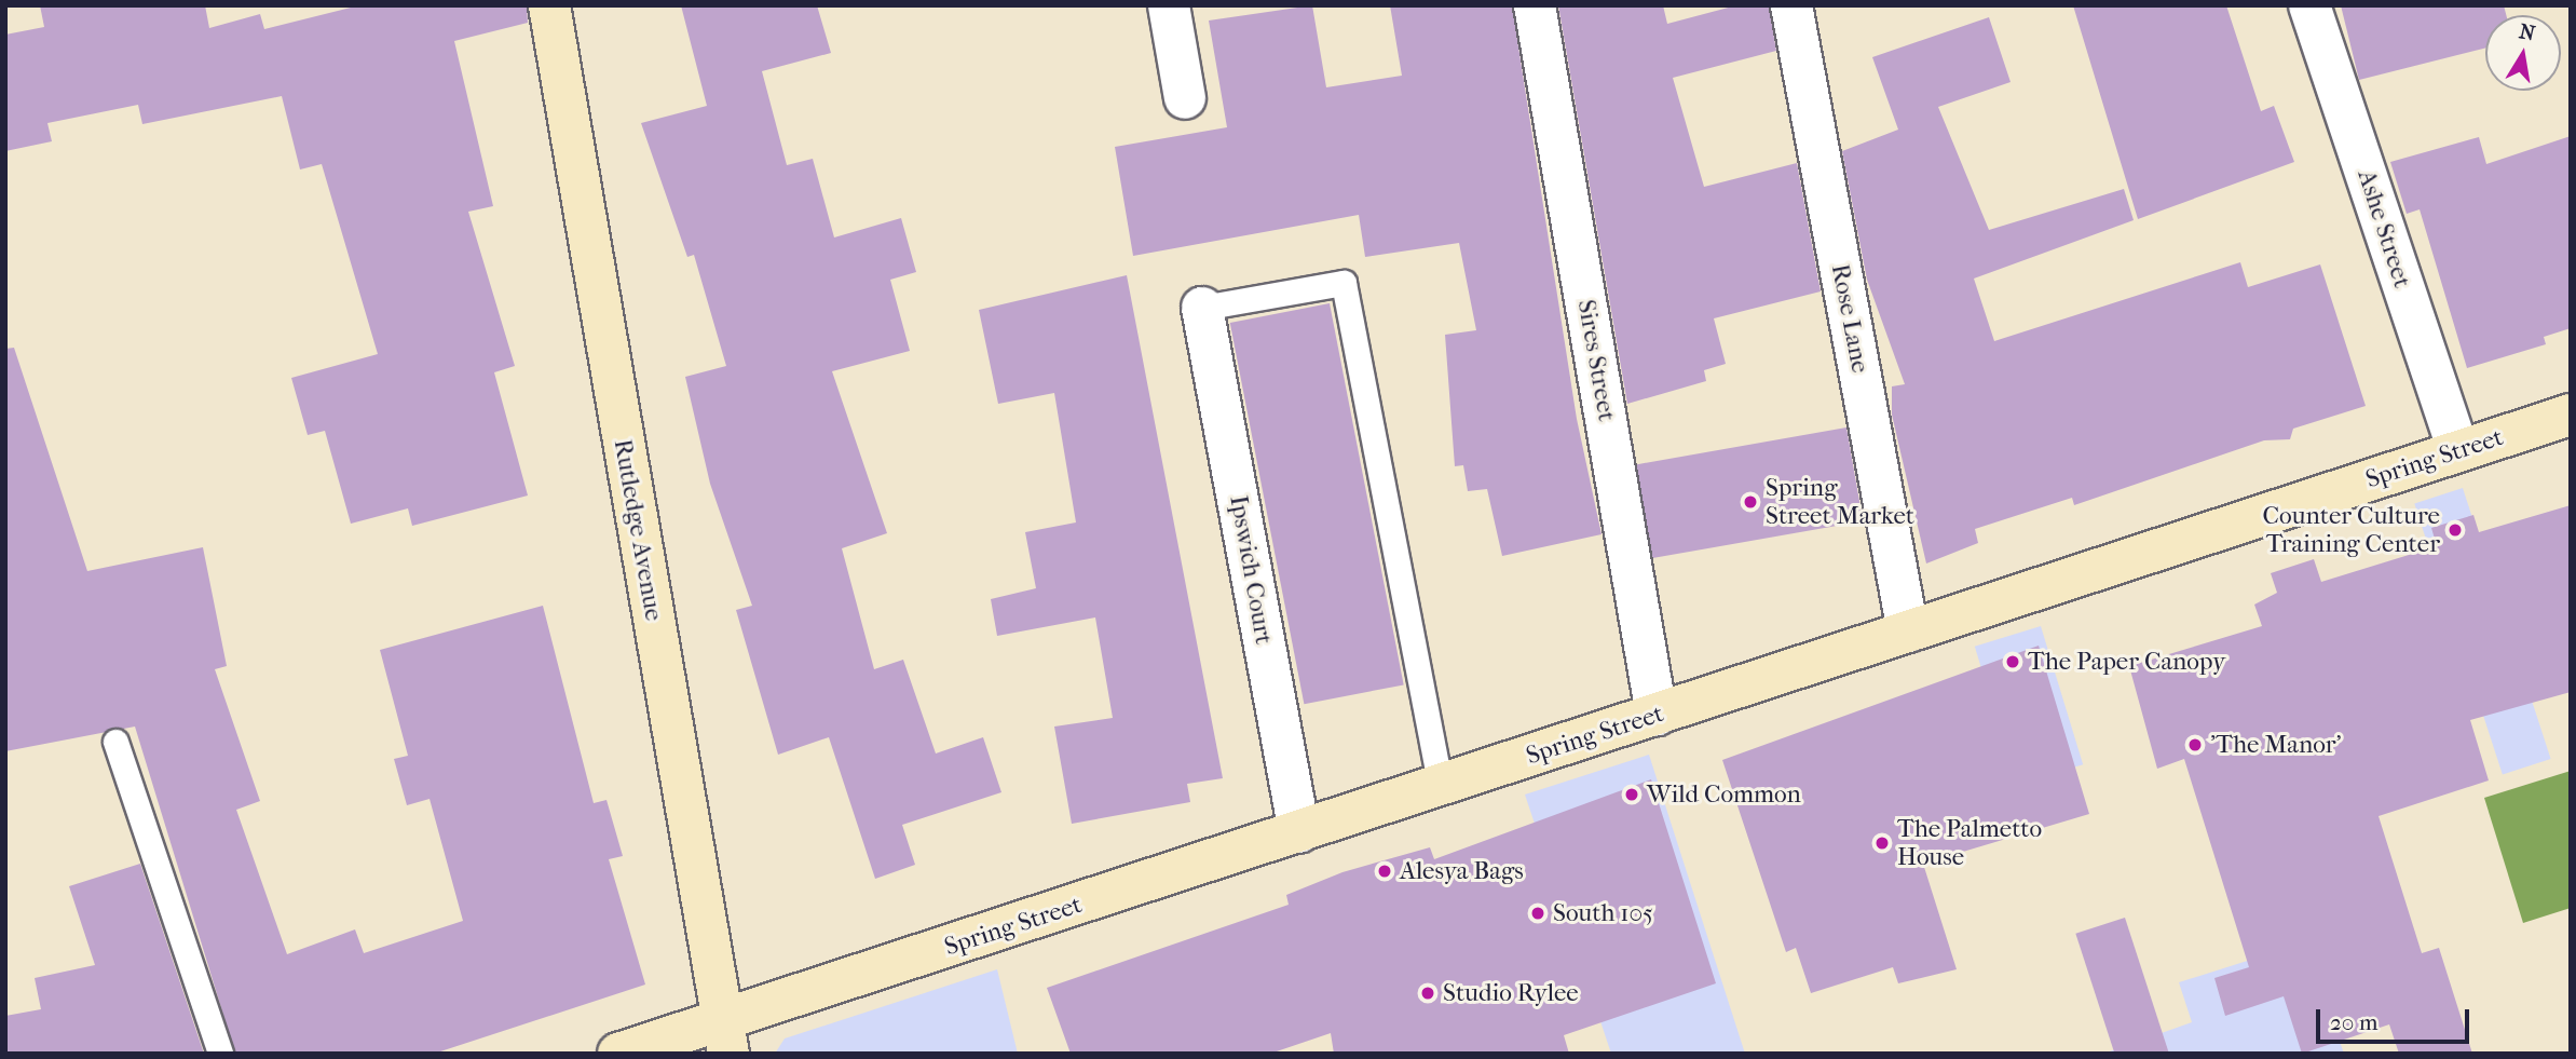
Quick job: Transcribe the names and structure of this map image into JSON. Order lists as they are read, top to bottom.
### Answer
{
  "streets": {
    "main road": ["Spring Street", "Rutledge Avenue"],
    "street": [
      "Ashe Street",
      "Rose Lane",
      "Sires Street",
      "Ipswich Court"
    ]
  },
  "crossings": [
    ["Ashe Street", "Spring Street"],
    ["Rose Lane", "Spring Street"],
    ["Sires Street", "Spring Street"],
    ["Spring Street", "Rutledge Avenue"],
    ["Spring Street", "Ipswich Court"]
  ],
  "places": [
    "Spring Street Market",
    "Counter Culture Training Center",
    "The Paper Canopy",
    "'The Manor'",
    "Wild Common",
    "The Palmetto House",
    "Alesya Bags",
    "South 105",
    "Studio Rylee"
  ],
  "scale_bar": "20 m",
  "north": "top"
}
